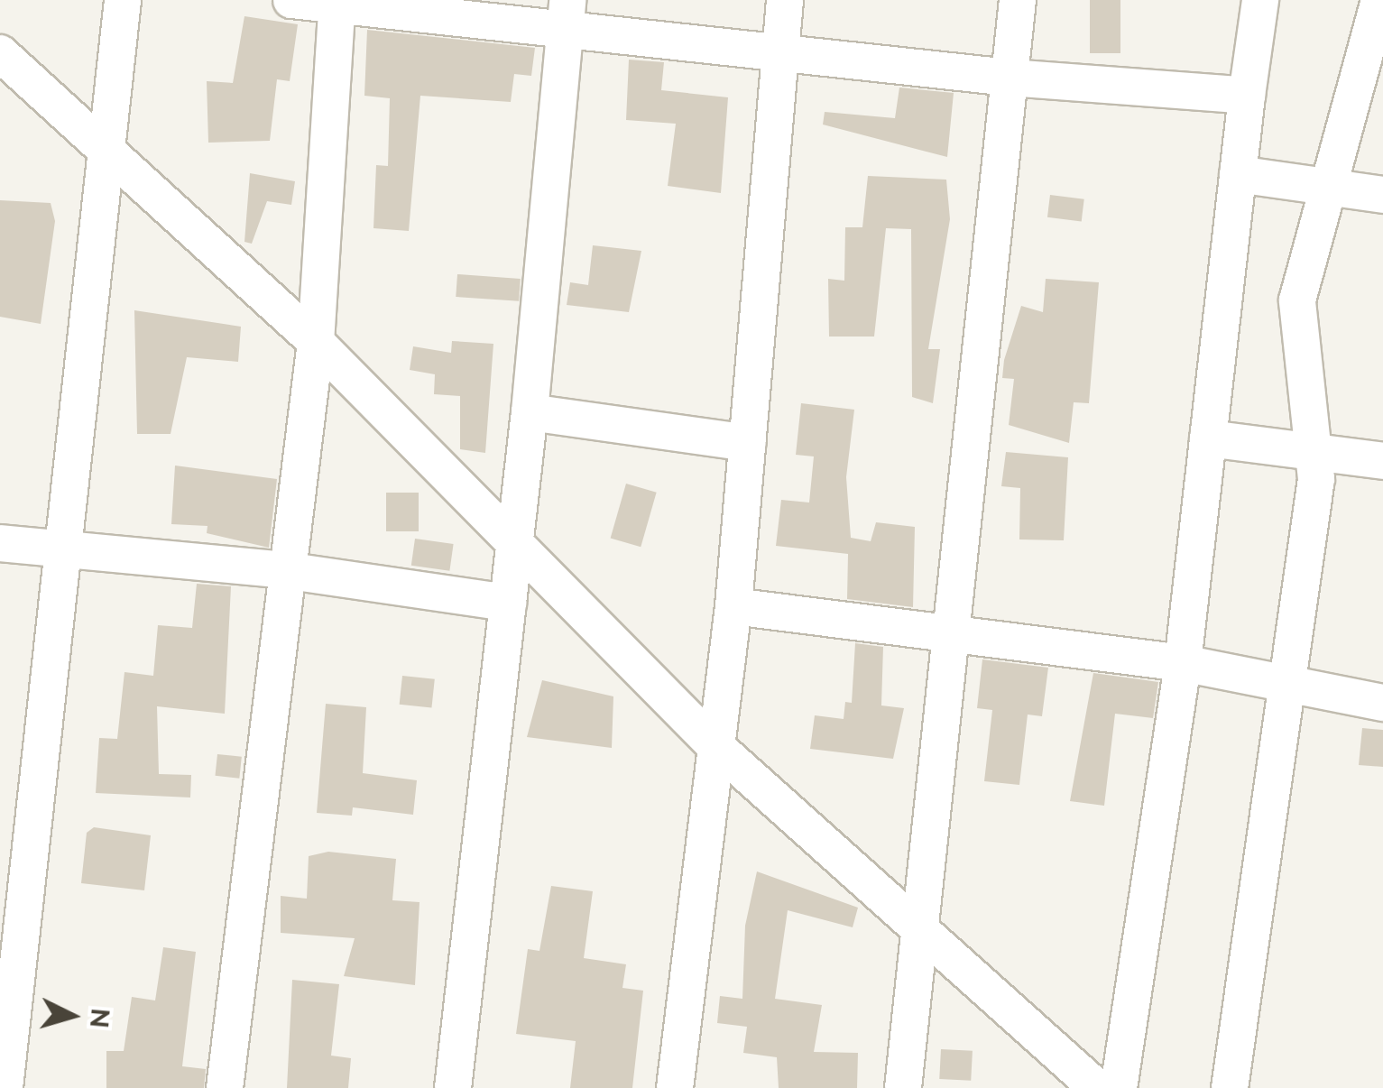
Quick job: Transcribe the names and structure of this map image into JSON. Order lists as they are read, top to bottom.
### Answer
{
  "north": "right"
}
